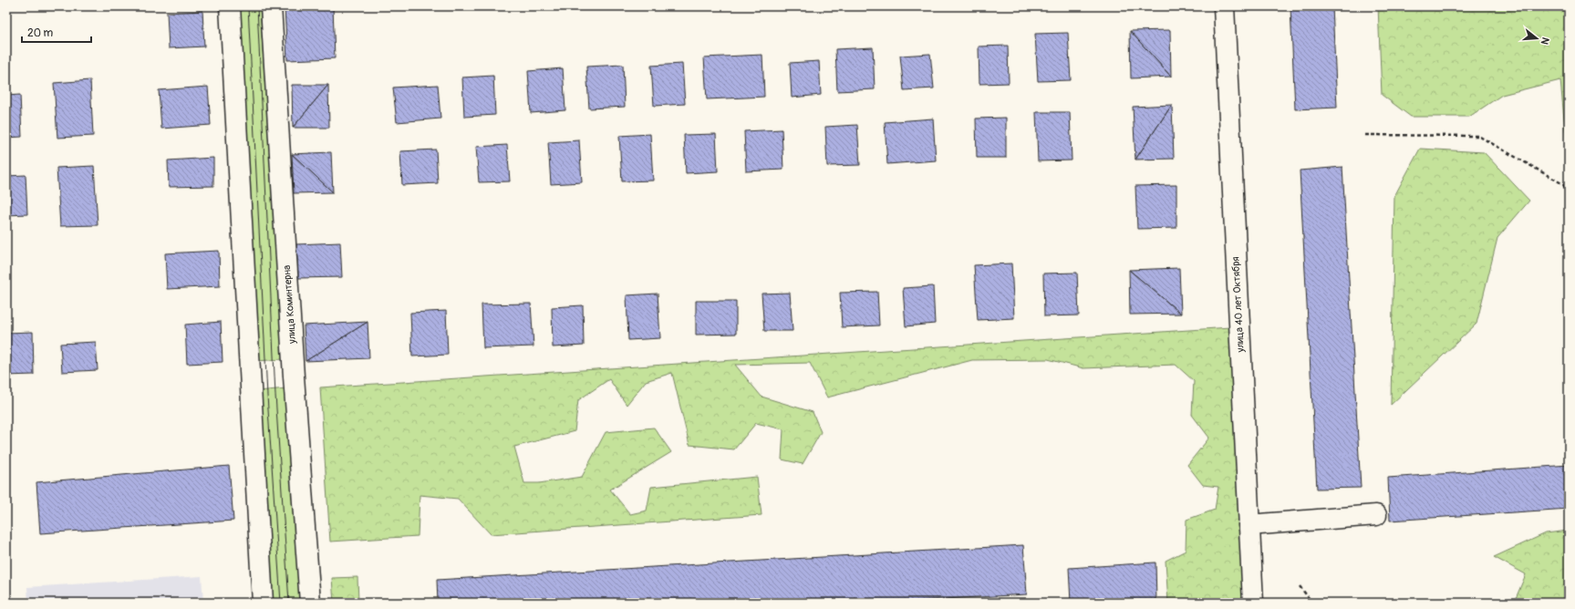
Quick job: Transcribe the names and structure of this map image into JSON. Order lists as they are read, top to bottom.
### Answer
{
  "streets": {
    "street": ["улица Коминтерна", "улица 40 лет Октября"]
  },
  "scale_bar": "20 m",
  "north": "right"
}
